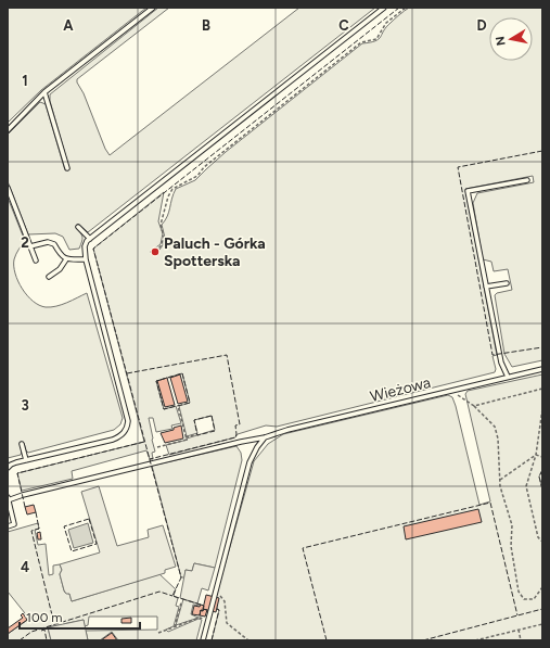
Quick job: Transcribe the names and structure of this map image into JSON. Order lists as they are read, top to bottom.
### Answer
{
  "streets": {
    "lane": ["Wieżowa"]
  },
  "places": ["Paluch - Górka Spotterska"],
  "scale_bar": "100 m",
  "north": "left",
  "grid": {
    "columns": [
      "A",
      "B",
      "C",
      "D"
    ],
    "rows": [
      "1",
      "2",
      "3",
      "4"
    ]
  }
}
